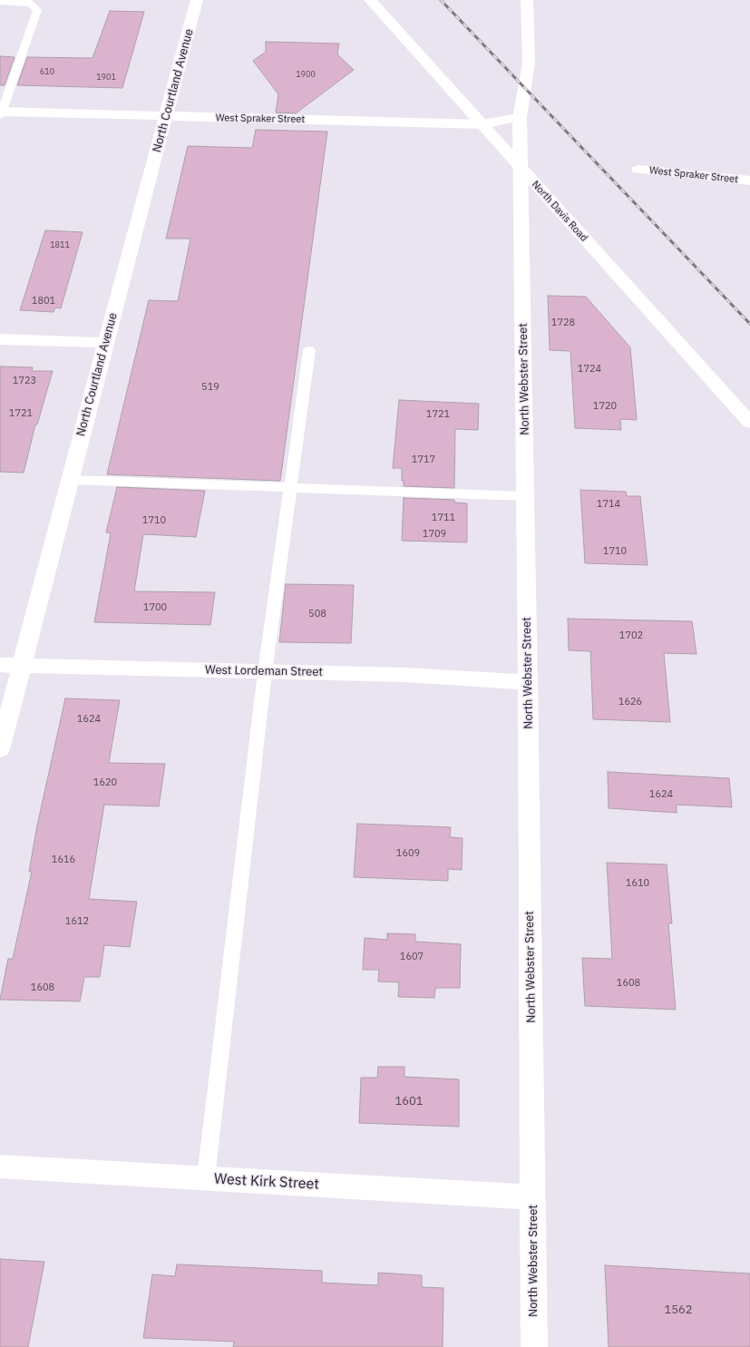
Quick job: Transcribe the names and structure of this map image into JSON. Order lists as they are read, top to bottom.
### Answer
{
  "streets": {
    "street": [
      "North Courtland Avenue",
      "West Spraker Street",
      "North Davis Road",
      "North Webster Street",
      "West Lordeman Street",
      "West Kirk Street"
    ]
  },
  "crossings": [
    ["North Courtland Avenue", "West Spraker Street"],
    ["North Courtland Avenue", "West Lordeman Street"],
    ["West Spraker Street", "North Davis Road"],
    ["West Spraker Street", "North Webster Street"],
    ["North Davis Road", "North Webster Street"],
    ["North Webster Street", "West Lordeman Street"],
    ["North Webster Street", "West Kirk Street"]
  ],
  "house_numbers": [
    "610",
    "1900",
    "1901",
    "1811",
    "1801",
    "1728",
    "1724",
    "1723",
    "519",
    "1720",
    "1721",
    "1721",
    "1717",
    "1714",
    "1711",
    "1710",
    "1709",
    "1710",
    "1700",
    "508",
    "1702",
    "1626",
    "1624",
    "1620",
    "1624",
    "1609",
    "1616",
    "1610",
    "1612",
    "1607",
    "1608",
    "1608",
    "1601",
    "1562"
  ]
}
